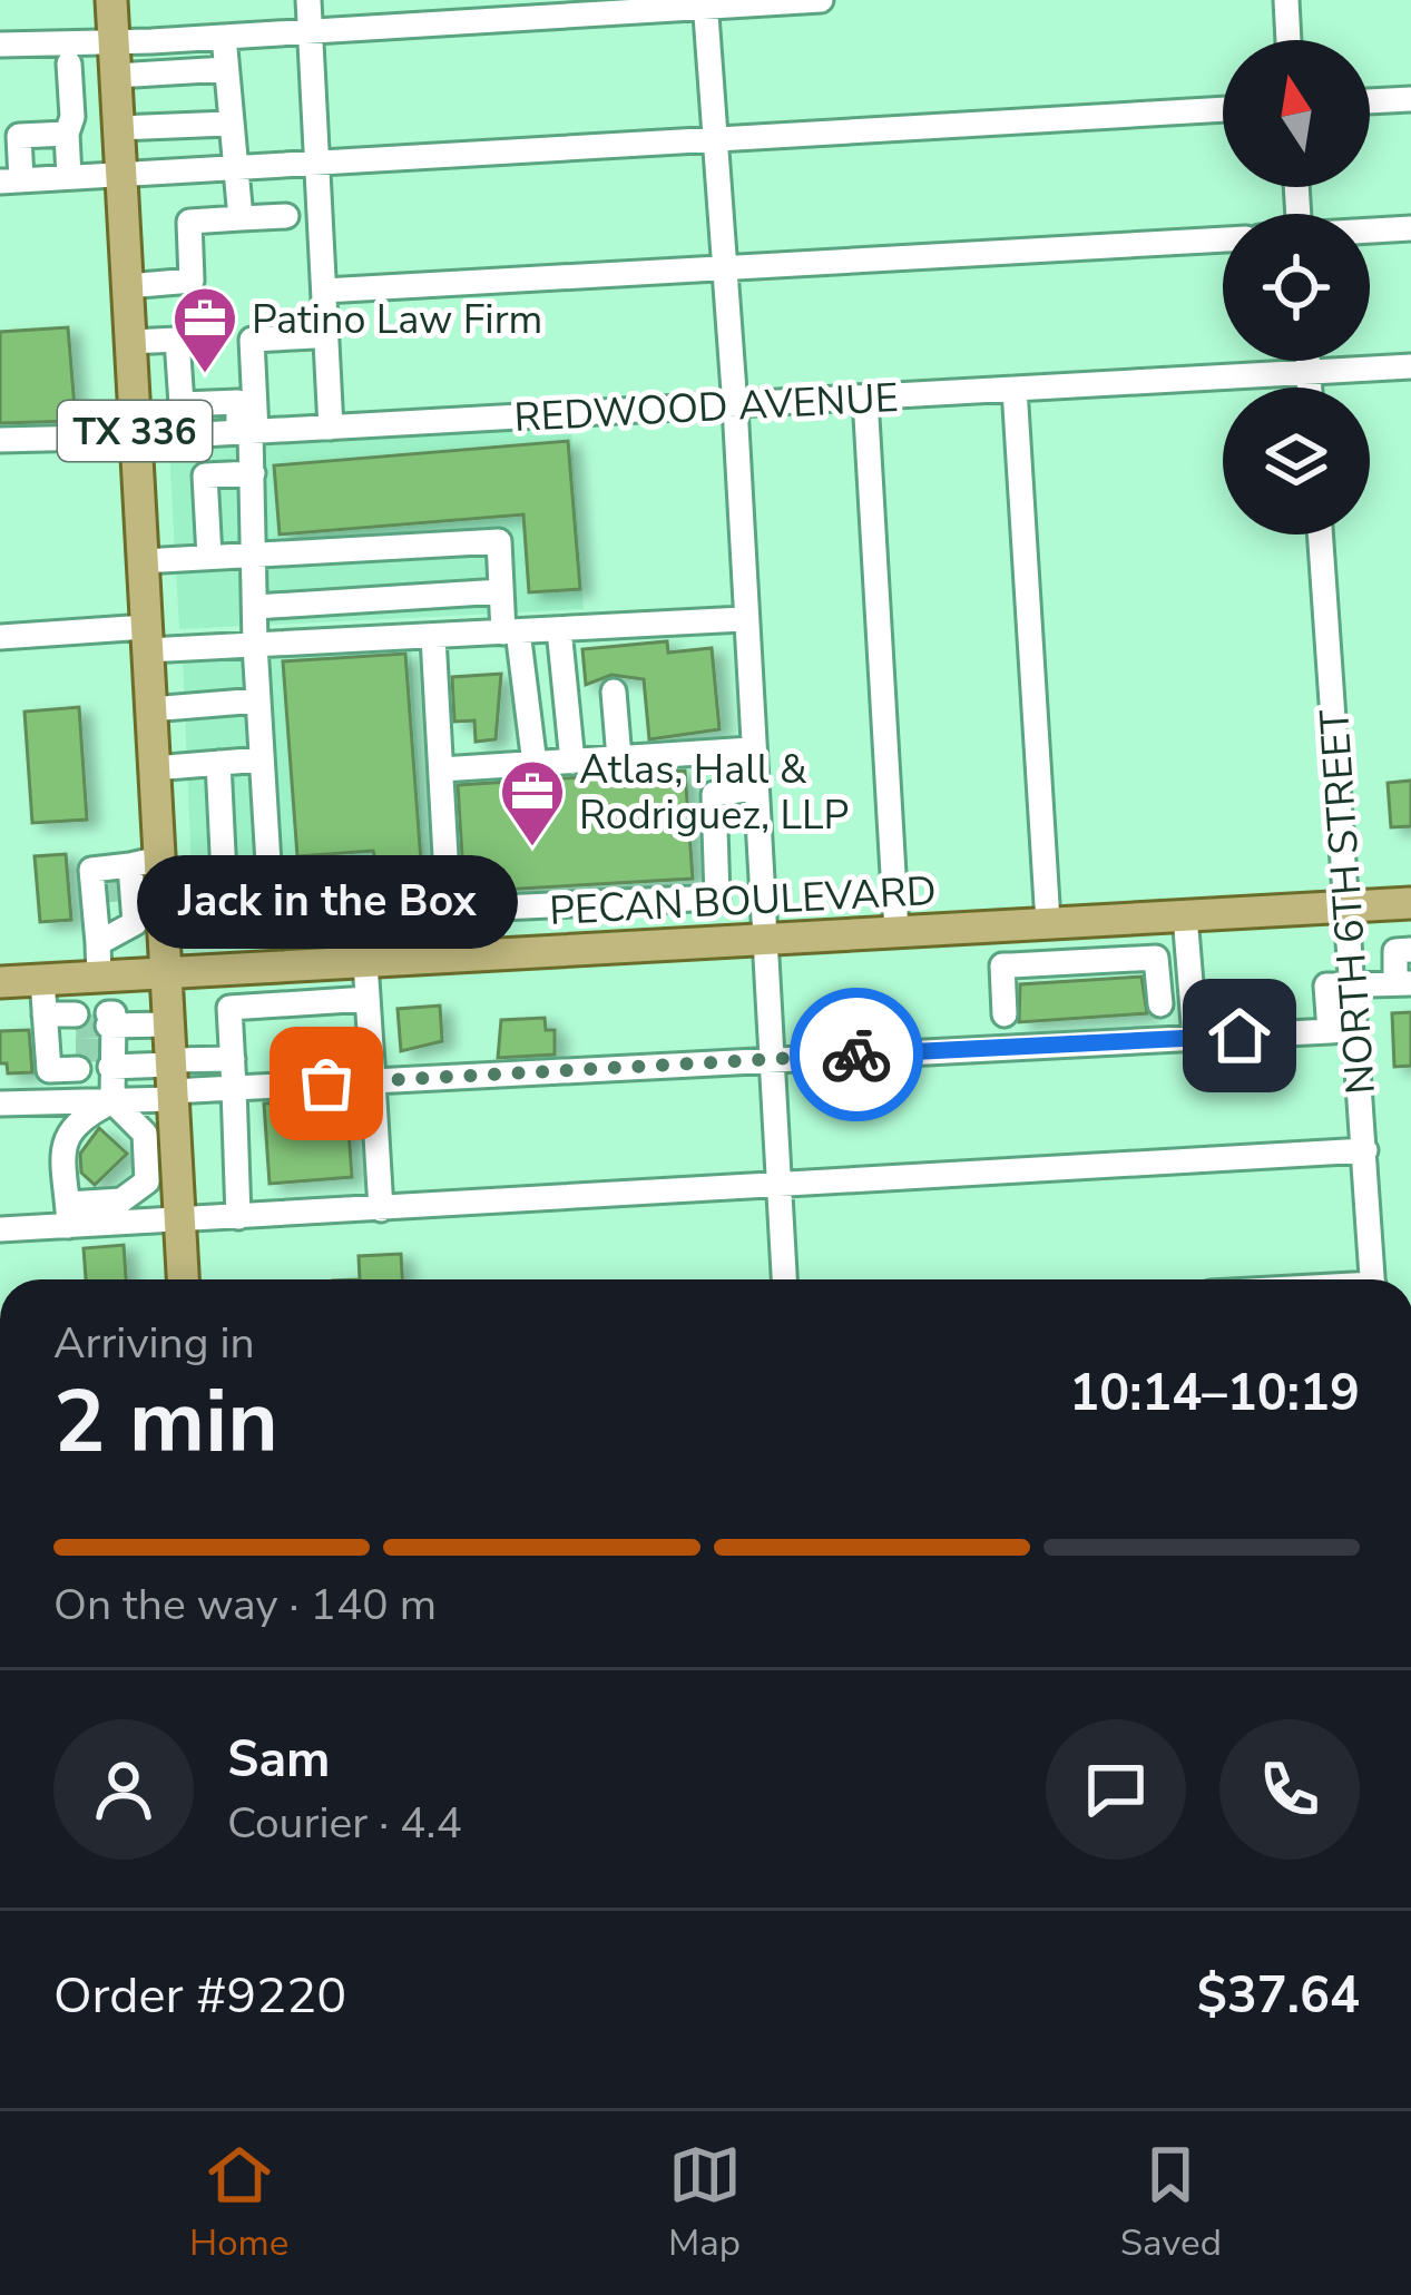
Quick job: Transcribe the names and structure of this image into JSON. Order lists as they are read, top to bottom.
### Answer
{
  "streets": {
    "main road": ["TX 336", "PECAN BOULEVARD"],
    "street": ["REDWOOD AVENUE", "NORTH 6TH STREET"]
  },
  "crossings": [
    ["REDWOOD AVENUE", "TX 336"],
    ["TX 336", "PECAN BOULEVARD"],
    ["PECAN BOULEVARD", "NORTH 6TH STREET"]
  ],
  "places": {
    "office": ["Patino Law Firm", "Atlas, Hall & Rodriguez, LLP"],
    "other": ["Jack in the Box"]
  },
  "north": "top",
  "page": {
    "bubble": "Jack in the Box",
    "heading": ["2 min", "Arriving in", "10:14–10:19"],
    "panel": [
      "Sam",
      "Courier · 4.4",
      "Order #9220",
      "$37.64"
    ],
    "bar": "On the way · 140 m",
    "tabs": ["Home", "Map", "Saved"]
  }
}
